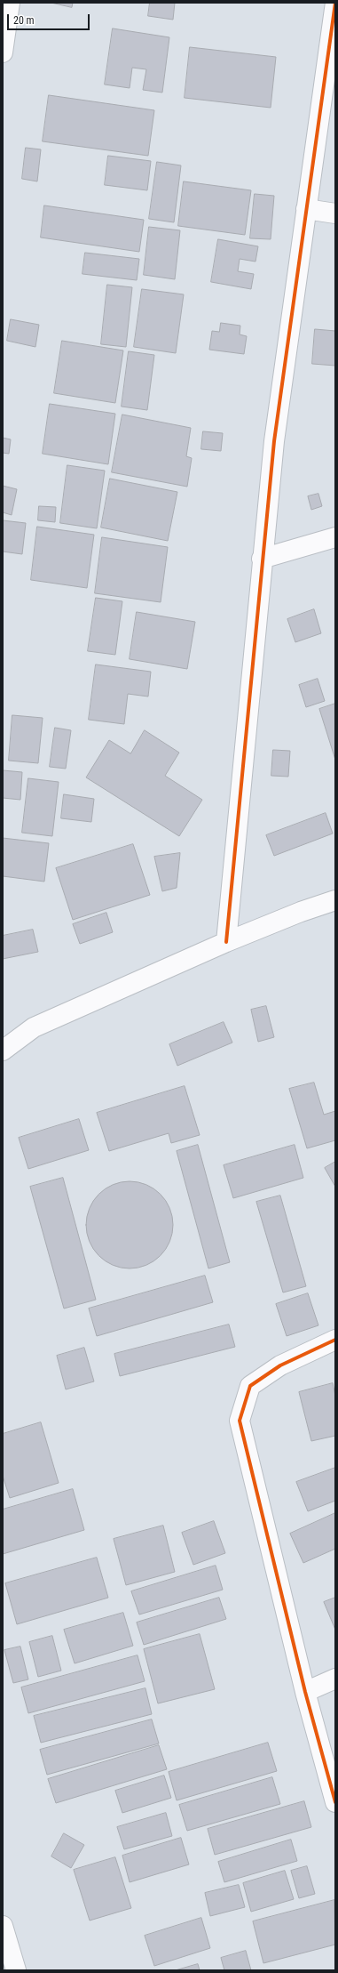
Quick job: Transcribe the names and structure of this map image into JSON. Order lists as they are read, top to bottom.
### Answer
{
  "scale_bar": "20 m"
}
